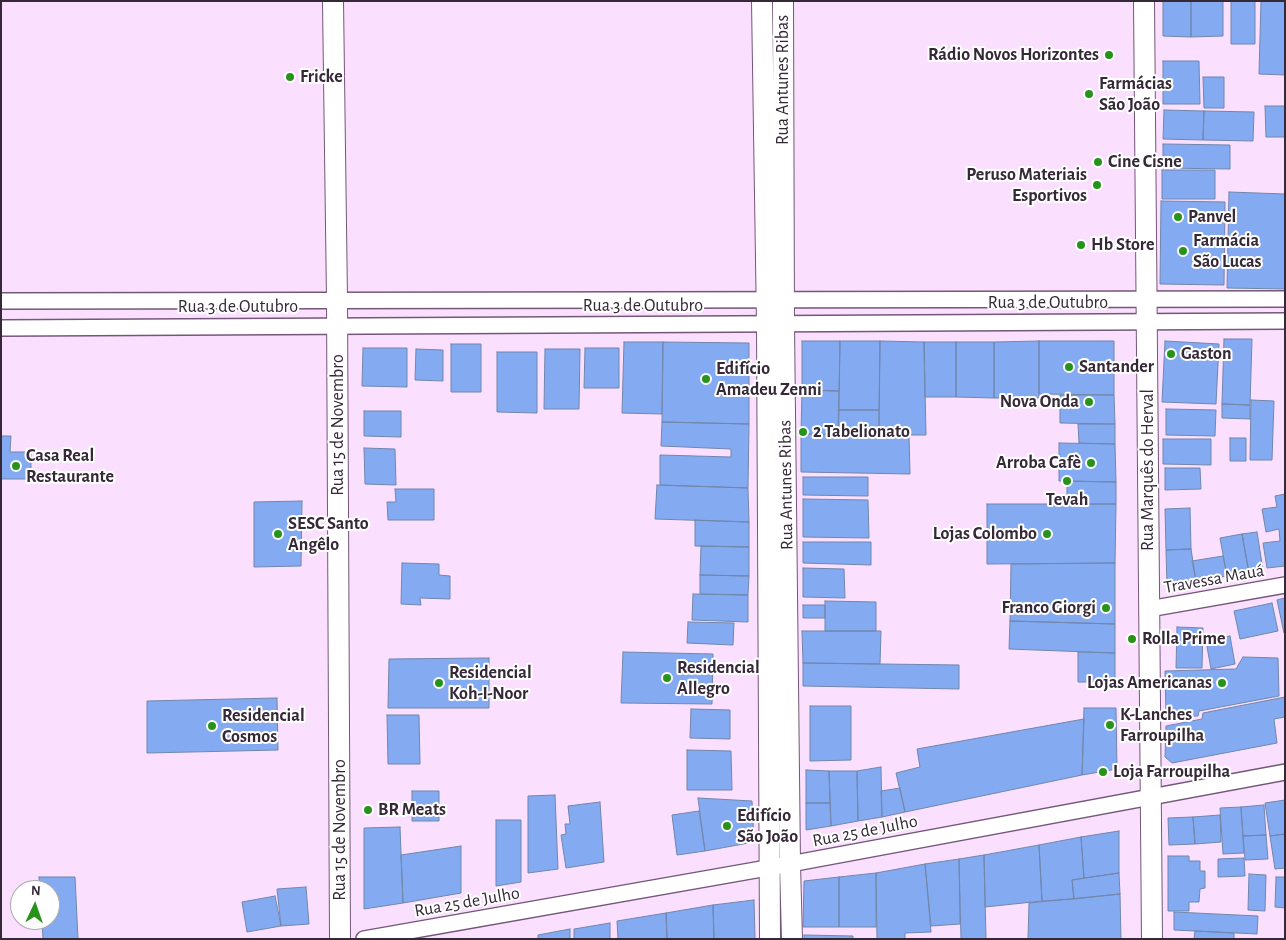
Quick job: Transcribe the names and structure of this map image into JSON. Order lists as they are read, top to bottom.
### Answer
{
  "streets": {
    "street": [
      "Rua Antunes Ribas",
      "Rua 3 de Outubro",
      "Rua 15 de Novembro",
      "Rua Marquês do Herval",
      "Travessa Mauá",
      "Rua 25 de Julho"
    ]
  },
  "crossings": [
    ["Rua Antunes Ribas", "Rua 3 de Outubro"],
    ["Rua Antunes Ribas", "Rua 25 de Julho"],
    ["Rua 3 de Outubro", "Rua 15 de Novembro"],
    ["Rua 3 de Outubro", "Rua Marquês do Herval"],
    ["Rua Marquês do Herval", "Travessa Mauá"],
    ["Rua Marquês do Herval", "Rua 25 de Julho"]
  ],
  "places": [
    "Rádio Novos Horizontes",
    "Fricke",
    "Farmácias São João",
    "Cine Cisne",
    "Peruso Materiais Esportivos",
    "Panvel",
    "Hb Store",
    "Farmácia São Lucas",
    "Gaston",
    "Santander",
    "Edifício Amadeu Zenni",
    "Nova Onda",
    "2 Tabelionato",
    "Arroba Cafè",
    "Casa Real Restaurante",
    "Tevah",
    "SESC Santo Angêlo",
    "Lojas Colombo",
    "Franco Giorgi",
    "Rolla Prime",
    "Residencial Allegro",
    "Residencial Koh-I-Noor",
    "Lojas Americanas",
    "K-Lanches Farroupilha",
    "Residencial Cosmos",
    "Loja Farroupilha",
    "BR Meats",
    "Edifício São João"
  ],
  "north": "top"
}
